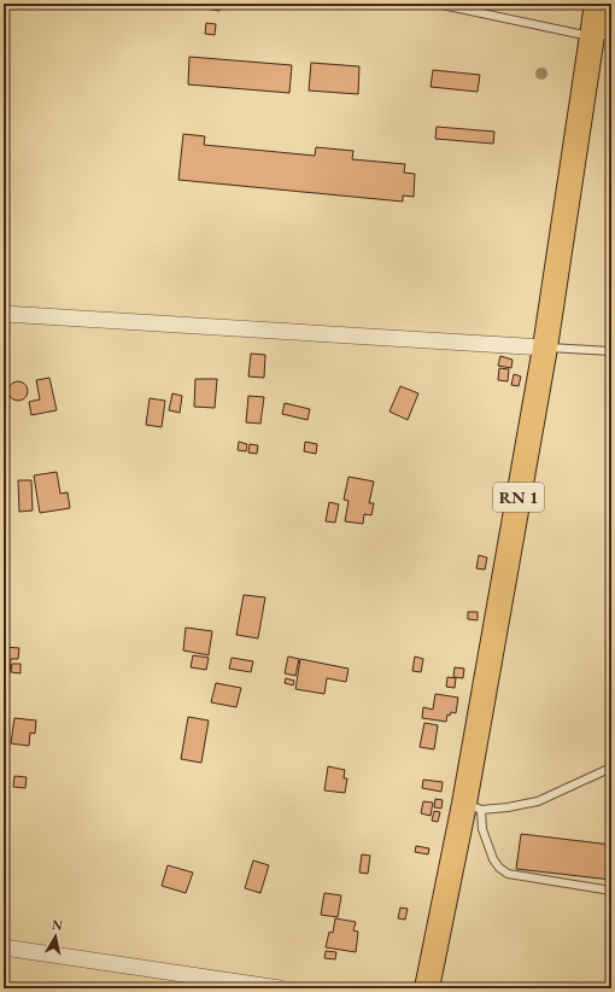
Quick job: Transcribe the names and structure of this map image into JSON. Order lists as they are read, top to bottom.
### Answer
{
  "streets": {
    "main road": ["RN 1"]
  },
  "north": "top"
}
